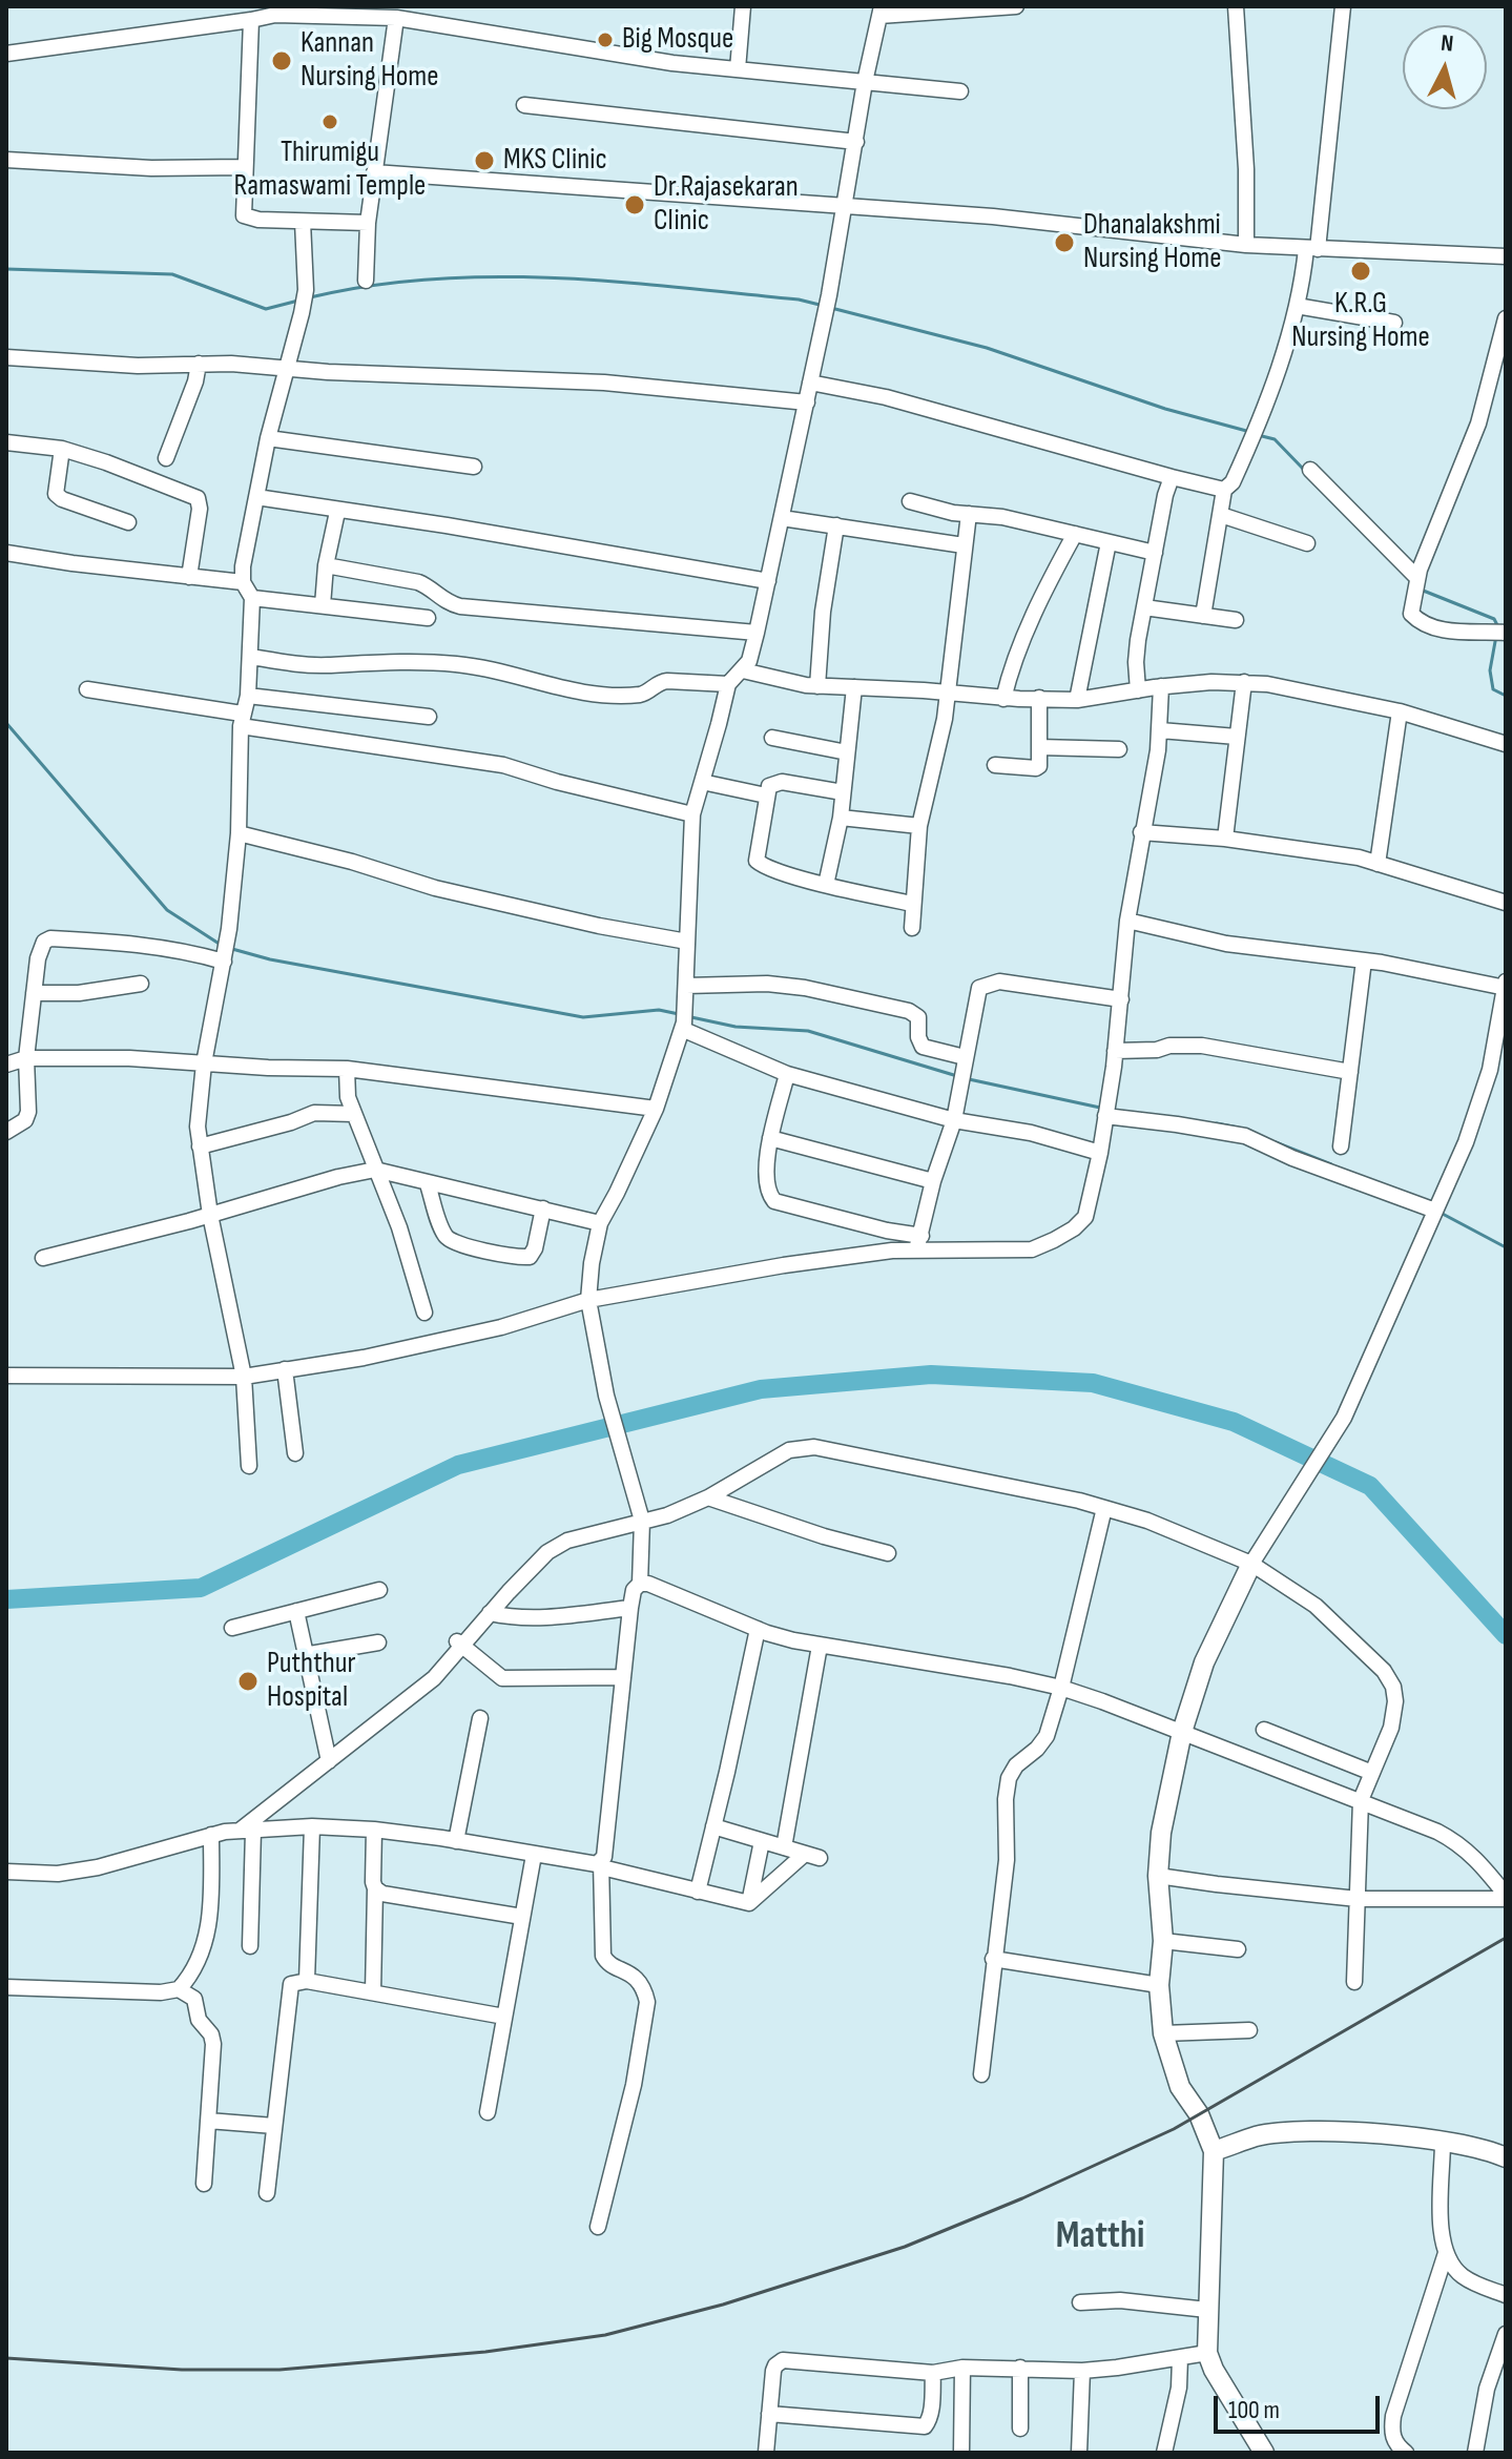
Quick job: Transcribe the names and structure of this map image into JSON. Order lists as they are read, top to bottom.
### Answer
{
  "districts": ["Matthi"],
  "places": [
    "Big Mosque",
    "Kannan Nursing Home",
    "Thirumigu Ramaswami Temple",
    "MKS Clinic",
    "Dr.Rajasekaran Clinic",
    "Dhanalakshmi Nursing Home",
    "K.R.G Nursing Home",
    "Puththur Hospital"
  ],
  "scale_bar": "100 m",
  "north": "top"
}
